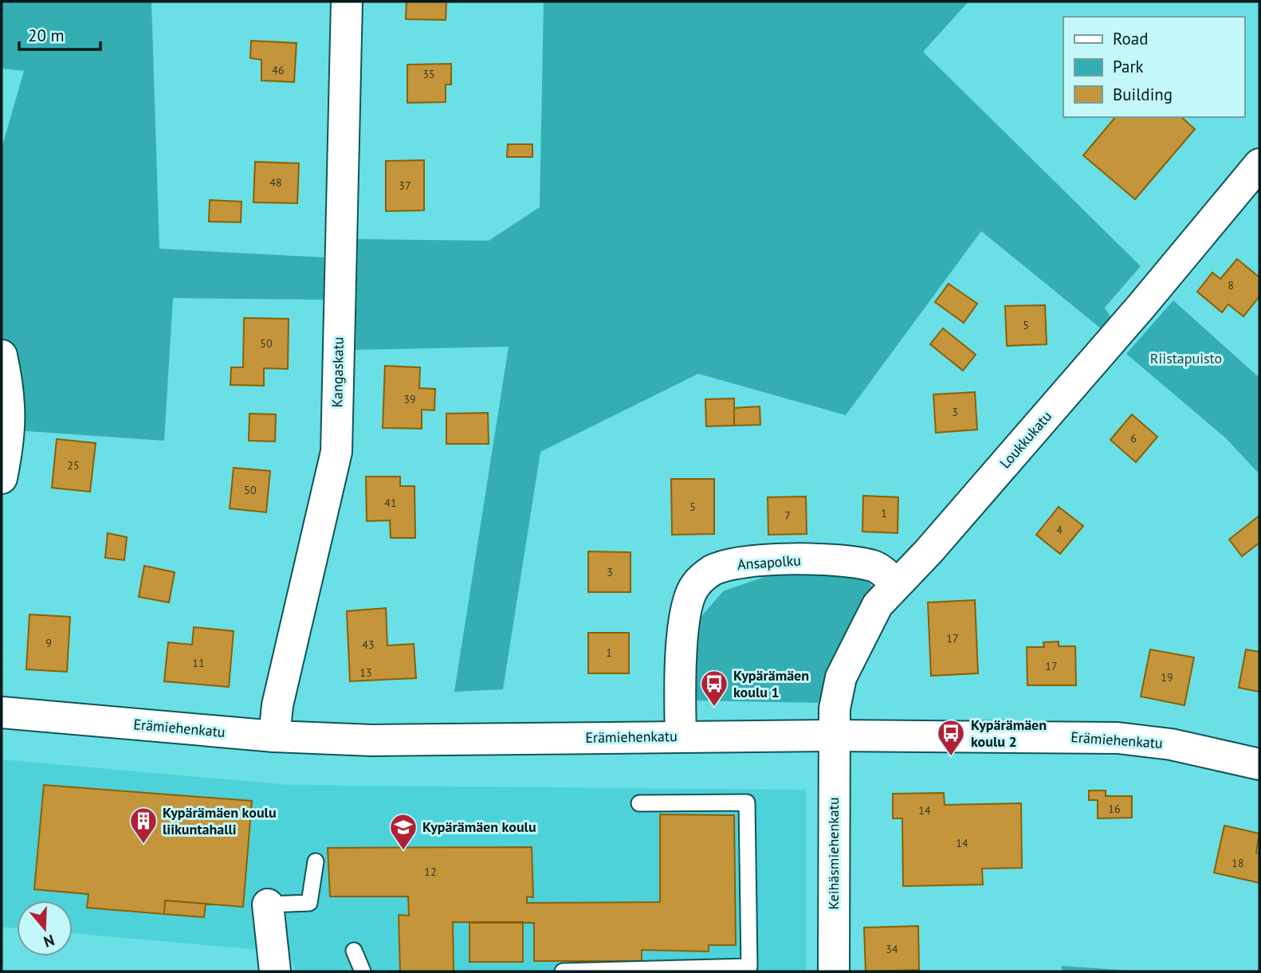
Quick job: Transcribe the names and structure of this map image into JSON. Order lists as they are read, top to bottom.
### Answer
{
  "streets": {
    "street": [
      "Kangaskatu",
      "Loukkukatu",
      "Ansapolku",
      "Erämiehenkatu",
      "Keihäsmiehenkatu"
    ]
  },
  "crossings": [
    ["Kangaskatu", "Erämiehenkatu"],
    ["Loukkukatu", "Ansapolku"],
    ["Loukkukatu", "Erämiehenkatu"],
    ["Loukkukatu", "Keihäsmiehenkatu"],
    ["Ansapolku", "Erämiehenkatu"],
    ["Erämiehenkatu", "Keihäsmiehenkatu"]
  ],
  "parks": ["Riistapuisto"],
  "places": {
    "bus stop": ["Kypärämäen koulu 1", "Kypärämäen koulu 2"],
    "building": ["Kypärämäen koulu liikuntahalli"],
    "school or university": ["Kypärämäen koulu"]
  },
  "house_numbers": [
    "46",
    "35",
    "48",
    "37",
    "8",
    "5",
    "50",
    "39",
    "3",
    "6",
    "25",
    "50",
    "41",
    "5",
    "1",
    "7",
    "4",
    "3",
    "17",
    "9",
    "43",
    "1",
    "11",
    "17",
    "13",
    "19",
    "16",
    "14",
    "14",
    "18",
    "12",
    "34"
  ],
  "legend": ["Road", "Park", "Building"],
  "scale_bar": "20 m",
  "north": "bottom"
}
